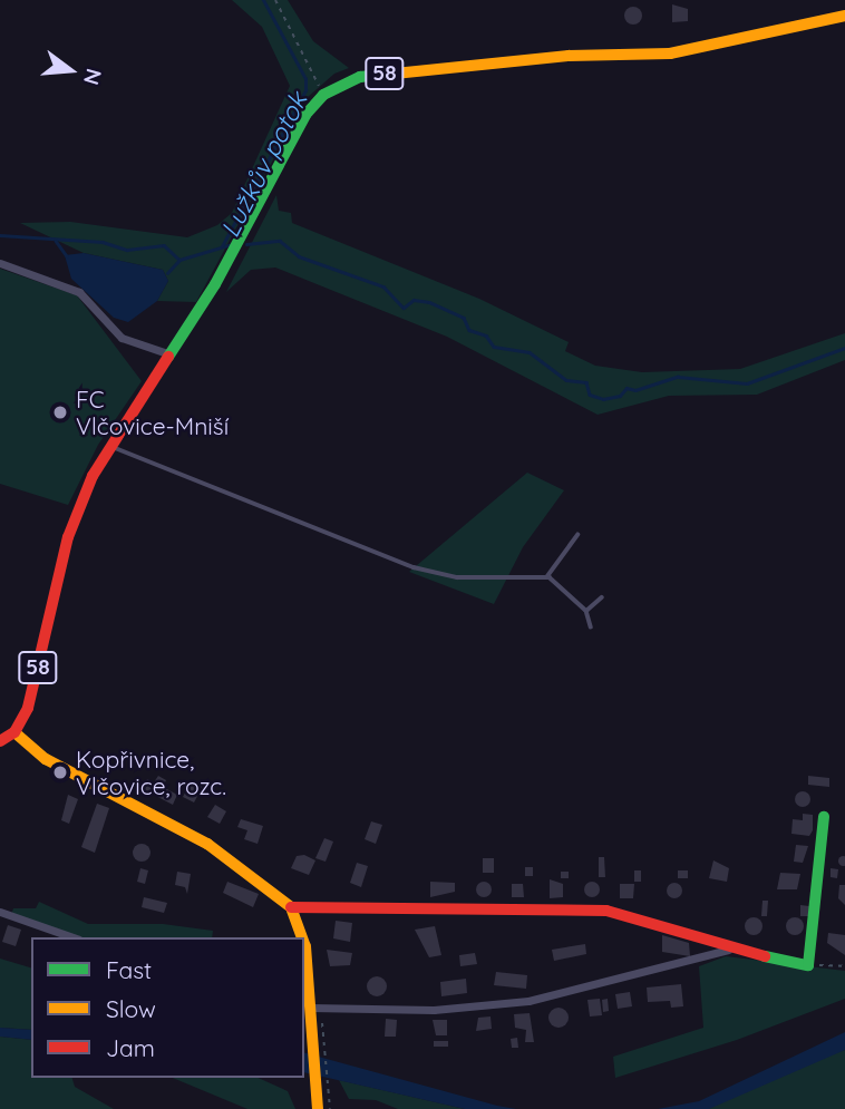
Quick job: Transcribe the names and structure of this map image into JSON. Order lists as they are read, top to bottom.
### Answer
{
  "streets": {
    "main road": ["58"]
  },
  "water": ["Lužkův potok"],
  "places": ["FC Vlčovice-Mniší", "Kopřivnice, Vlčovice, rozc."],
  "legend": ["Fast", "Slow", "Jam"],
  "north": "right"
}
